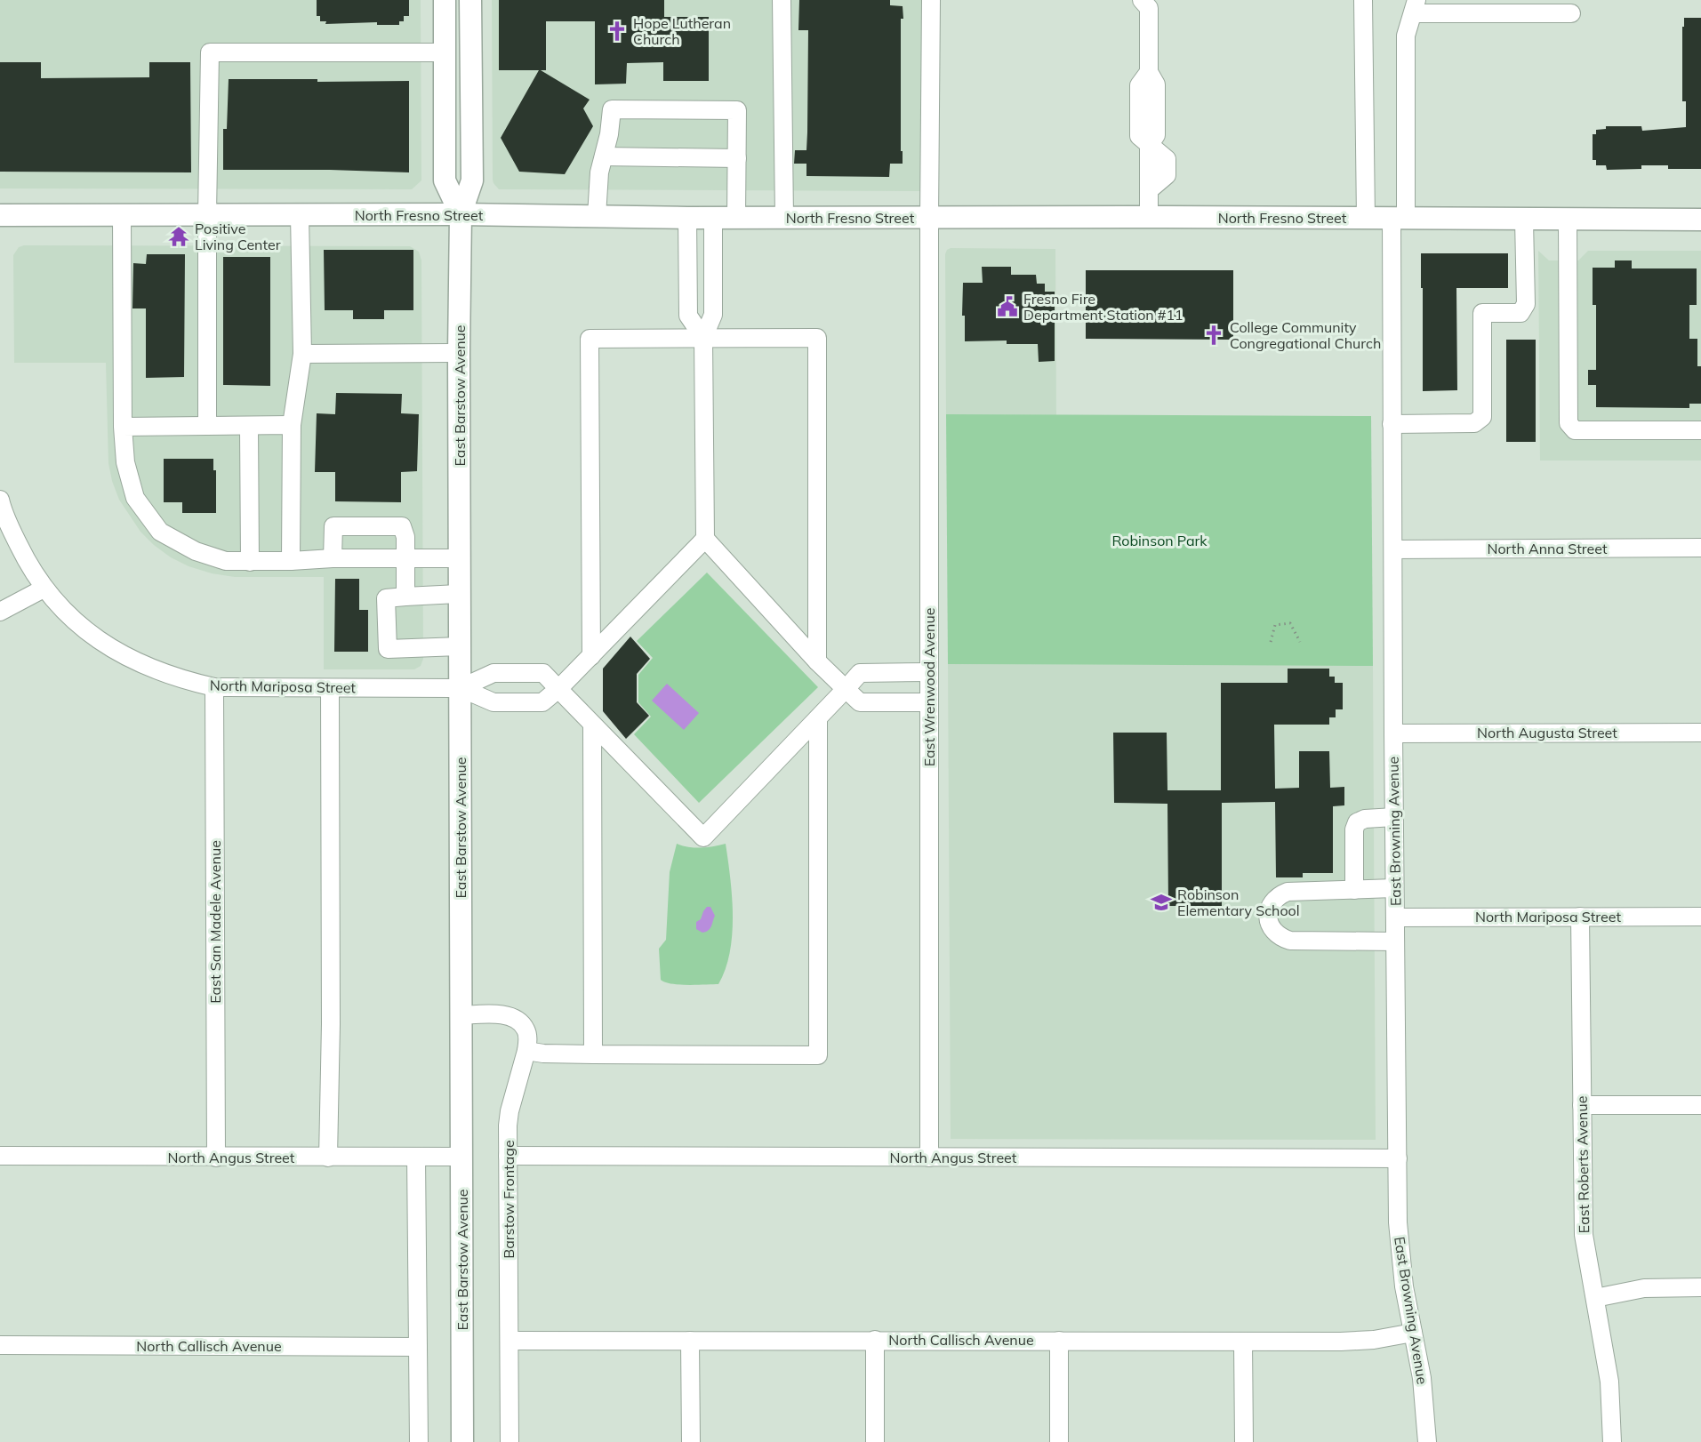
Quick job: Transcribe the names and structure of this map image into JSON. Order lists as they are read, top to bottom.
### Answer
{
  "streets": {
    "main road": ["North Fresno Street", "East Barstow Avenue"],
    "street": [
      "North Anna Street",
      "North Mariposa Street",
      "East Wrenwood Avenue",
      "North Augusta Street",
      "East Browning Avenue",
      "East San Madele Avenue",
      "North Angus Street",
      "East Roberts Avenue",
      "Barstow Frontage",
      "North Callisch Avenue"
    ]
  },
  "crossings": [
    ["North Fresno Street", "East Barstow Avenue"],
    ["North Fresno Street", "East Wrenwood Avenue"],
    ["North Fresno Street", "East Browning Avenue"],
    ["East Barstow Avenue", "North Mariposa Street"],
    ["East Barstow Avenue", "North Angus Street"],
    ["East Barstow Avenue", "Barstow Frontage"],
    ["North Anna Street", "East Browning Avenue"],
    ["North Mariposa Street", "East Browning Avenue"],
    ["North Mariposa Street", "East San Madele Avenue"],
    ["North Mariposa Street", "East Roberts Avenue"],
    ["East Wrenwood Avenue", "North Angus Street"],
    ["North Augusta Street", "East Browning Avenue"],
    ["East Browning Avenue", "North Angus Street"],
    ["East Browning Avenue", "North Callisch Avenue"],
    ["East San Madele Avenue", "North Angus Street"],
    ["North Angus Street", "Barstow Frontage"],
    ["Barstow Frontage", "North Callisch Avenue"]
  ],
  "parks": ["Robinson Park"],
  "places": {
    "church": ["Hope Lutheran Church", "College Community Congregational Church"],
    "temple": ["Positive Living Center"],
    "public building": ["Fresno Fire Department Station #11"],
    "school or university": ["Robinson Elementary School"]
  }
}
